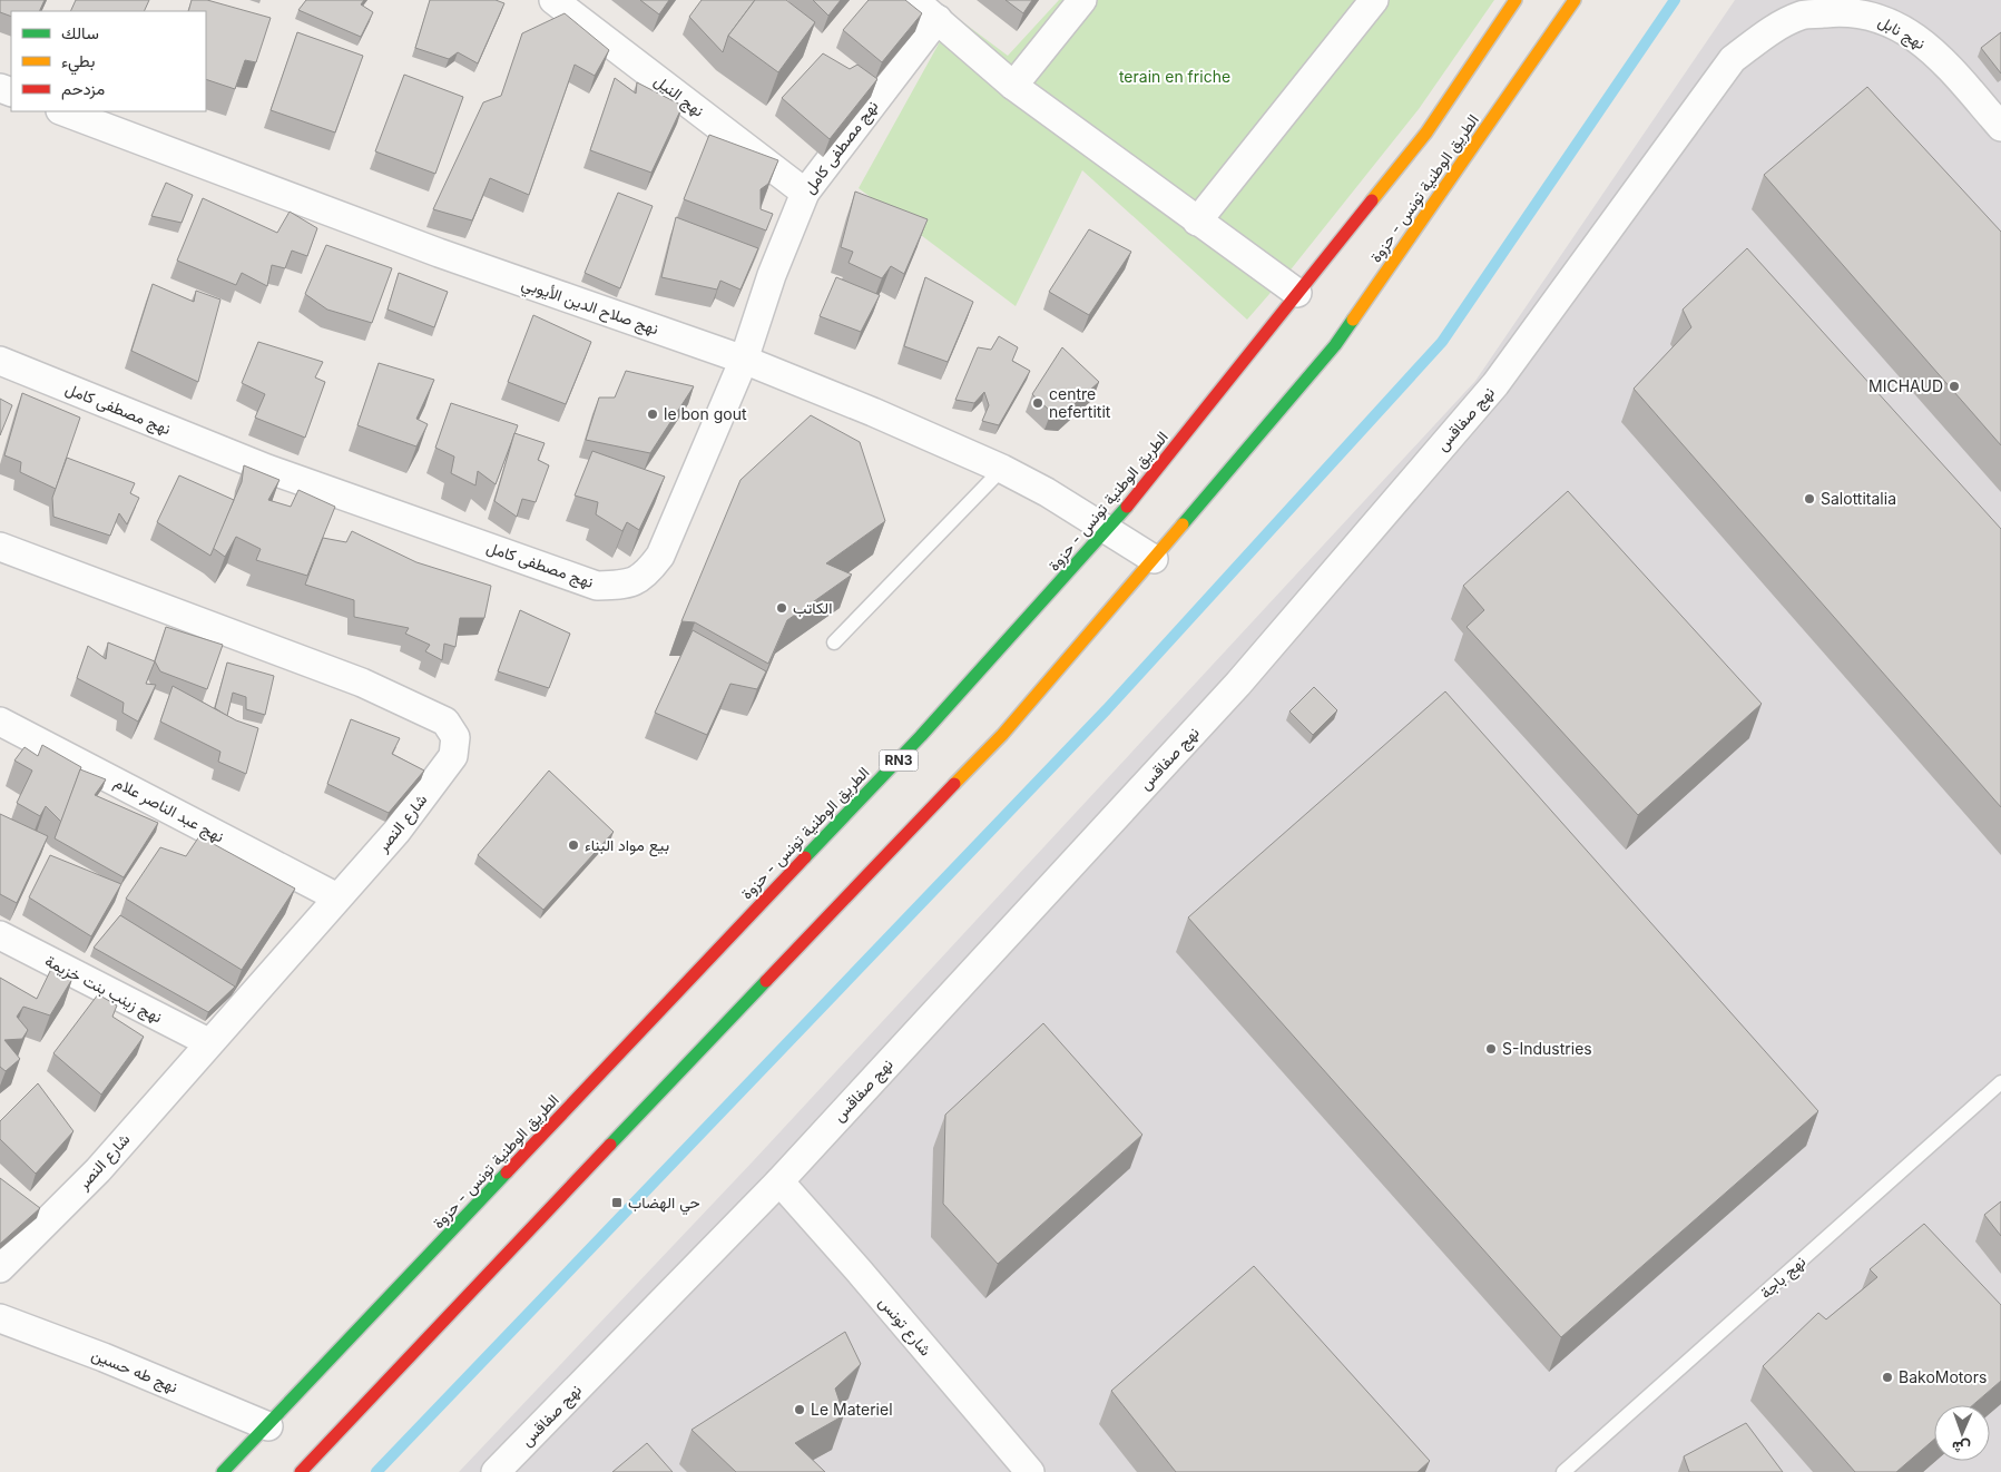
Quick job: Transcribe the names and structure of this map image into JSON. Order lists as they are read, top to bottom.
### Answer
{
  "streets": {
    "main road": ["الطريق الوطنية تونس - حزوة", "RN3"],
    "street": [
      "نهج نابل",
      "نهج النيل",
      "نهج مصطفى كامل",
      "نهج صلاح الدين الأيوبي",
      "نهج صفاقس",
      "نهج عبد الناصر علام",
      "شارع النصر",
      "نهج زينب بنت خزيمة",
      "شارع تونس",
      "نهج طه حسين"
    ],
    "lane": ["نهج باجة"]
  },
  "crossings": [
    ["نهج نابل", "نهج صفاقس"],
    ["نهج النيل", "نهج مصطفى كامل"],
    ["نهج مصطفى كامل", "نهج صلاح الدين الأيوبي"],
    ["الطريق الوطنية تونس - حزوة", "نهج صلاح الدين الأيوبي"],
    ["الطريق الوطنية تونس - حزوة", "نهج طه حسين"],
    ["نهج صفاقس", "شارع تونس"],
    ["نهج عبد الناصر علام", "شارع النصر"],
    ["شارع النصر", "نهج زينب بنت خزيمة"]
  ],
  "parks": ["terain en friche"],
  "places": {
    "other": [
      "MICHAUD",
      "centre nefertitit",
      "le bon gout",
      "Salottitalia",
      "الكاتب",
      "بيع مواد البناء",
      "S-Industries",
      "BakoMotors",
      "Le Materiel"
    ],
    "transit": ["حي الهضاب"]
  },
  "legend": ["سالك", "بطيء", "مزدحم"],
  "north": "bottom"
}
